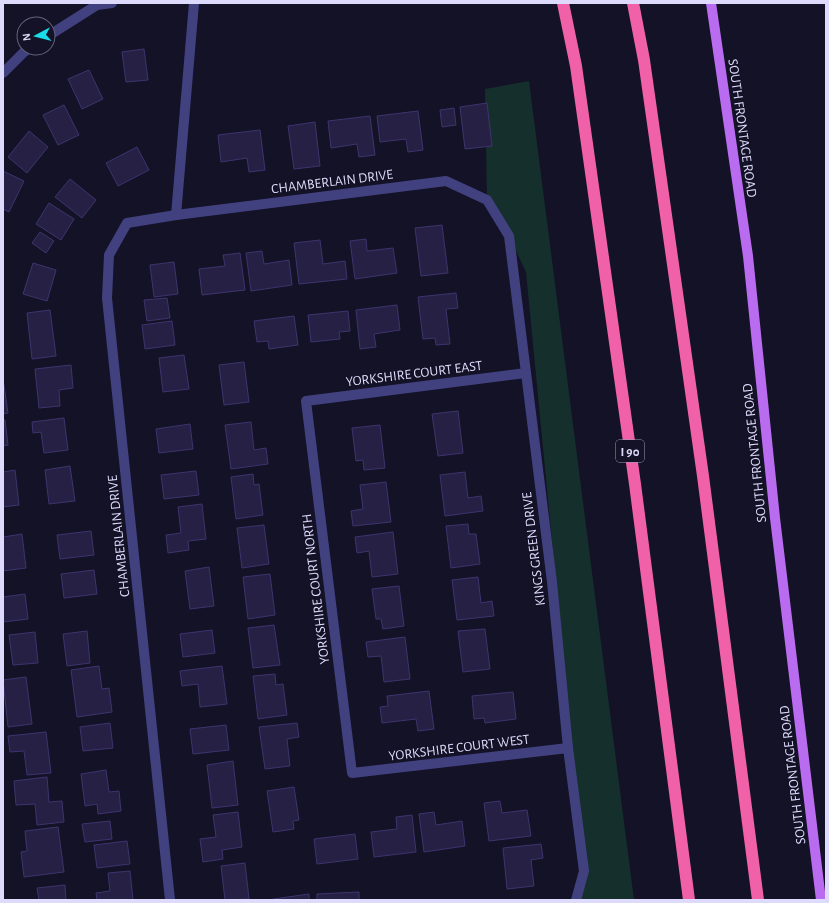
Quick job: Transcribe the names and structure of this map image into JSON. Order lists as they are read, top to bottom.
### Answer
{
  "streets": {
    "highway": ["I 90"],
    "main road": ["SOUTH FRONTAGE ROAD"],
    "street": [
      "CHAMBERLAIN DRIVE",
      "YORKSHIRE COURT EAST",
      "KINGS GREEN DRIVE",
      "YORKSHIRE COURT NORTH",
      "YORKSHIRE COURT WEST"
    ]
  },
  "crossings": [
    ["CHAMBERLAIN DRIVE", "KINGS GREEN DRIVE"],
    ["YORKSHIRE COURT EAST", "KINGS GREEN DRIVE"],
    ["YORKSHIRE COURT EAST", "YORKSHIRE COURT NORTH"],
    ["KINGS GREEN DRIVE", "YORKSHIRE COURT WEST"],
    ["YORKSHIRE COURT NORTH", "YORKSHIRE COURT WEST"]
  ],
  "north": "left"
}
